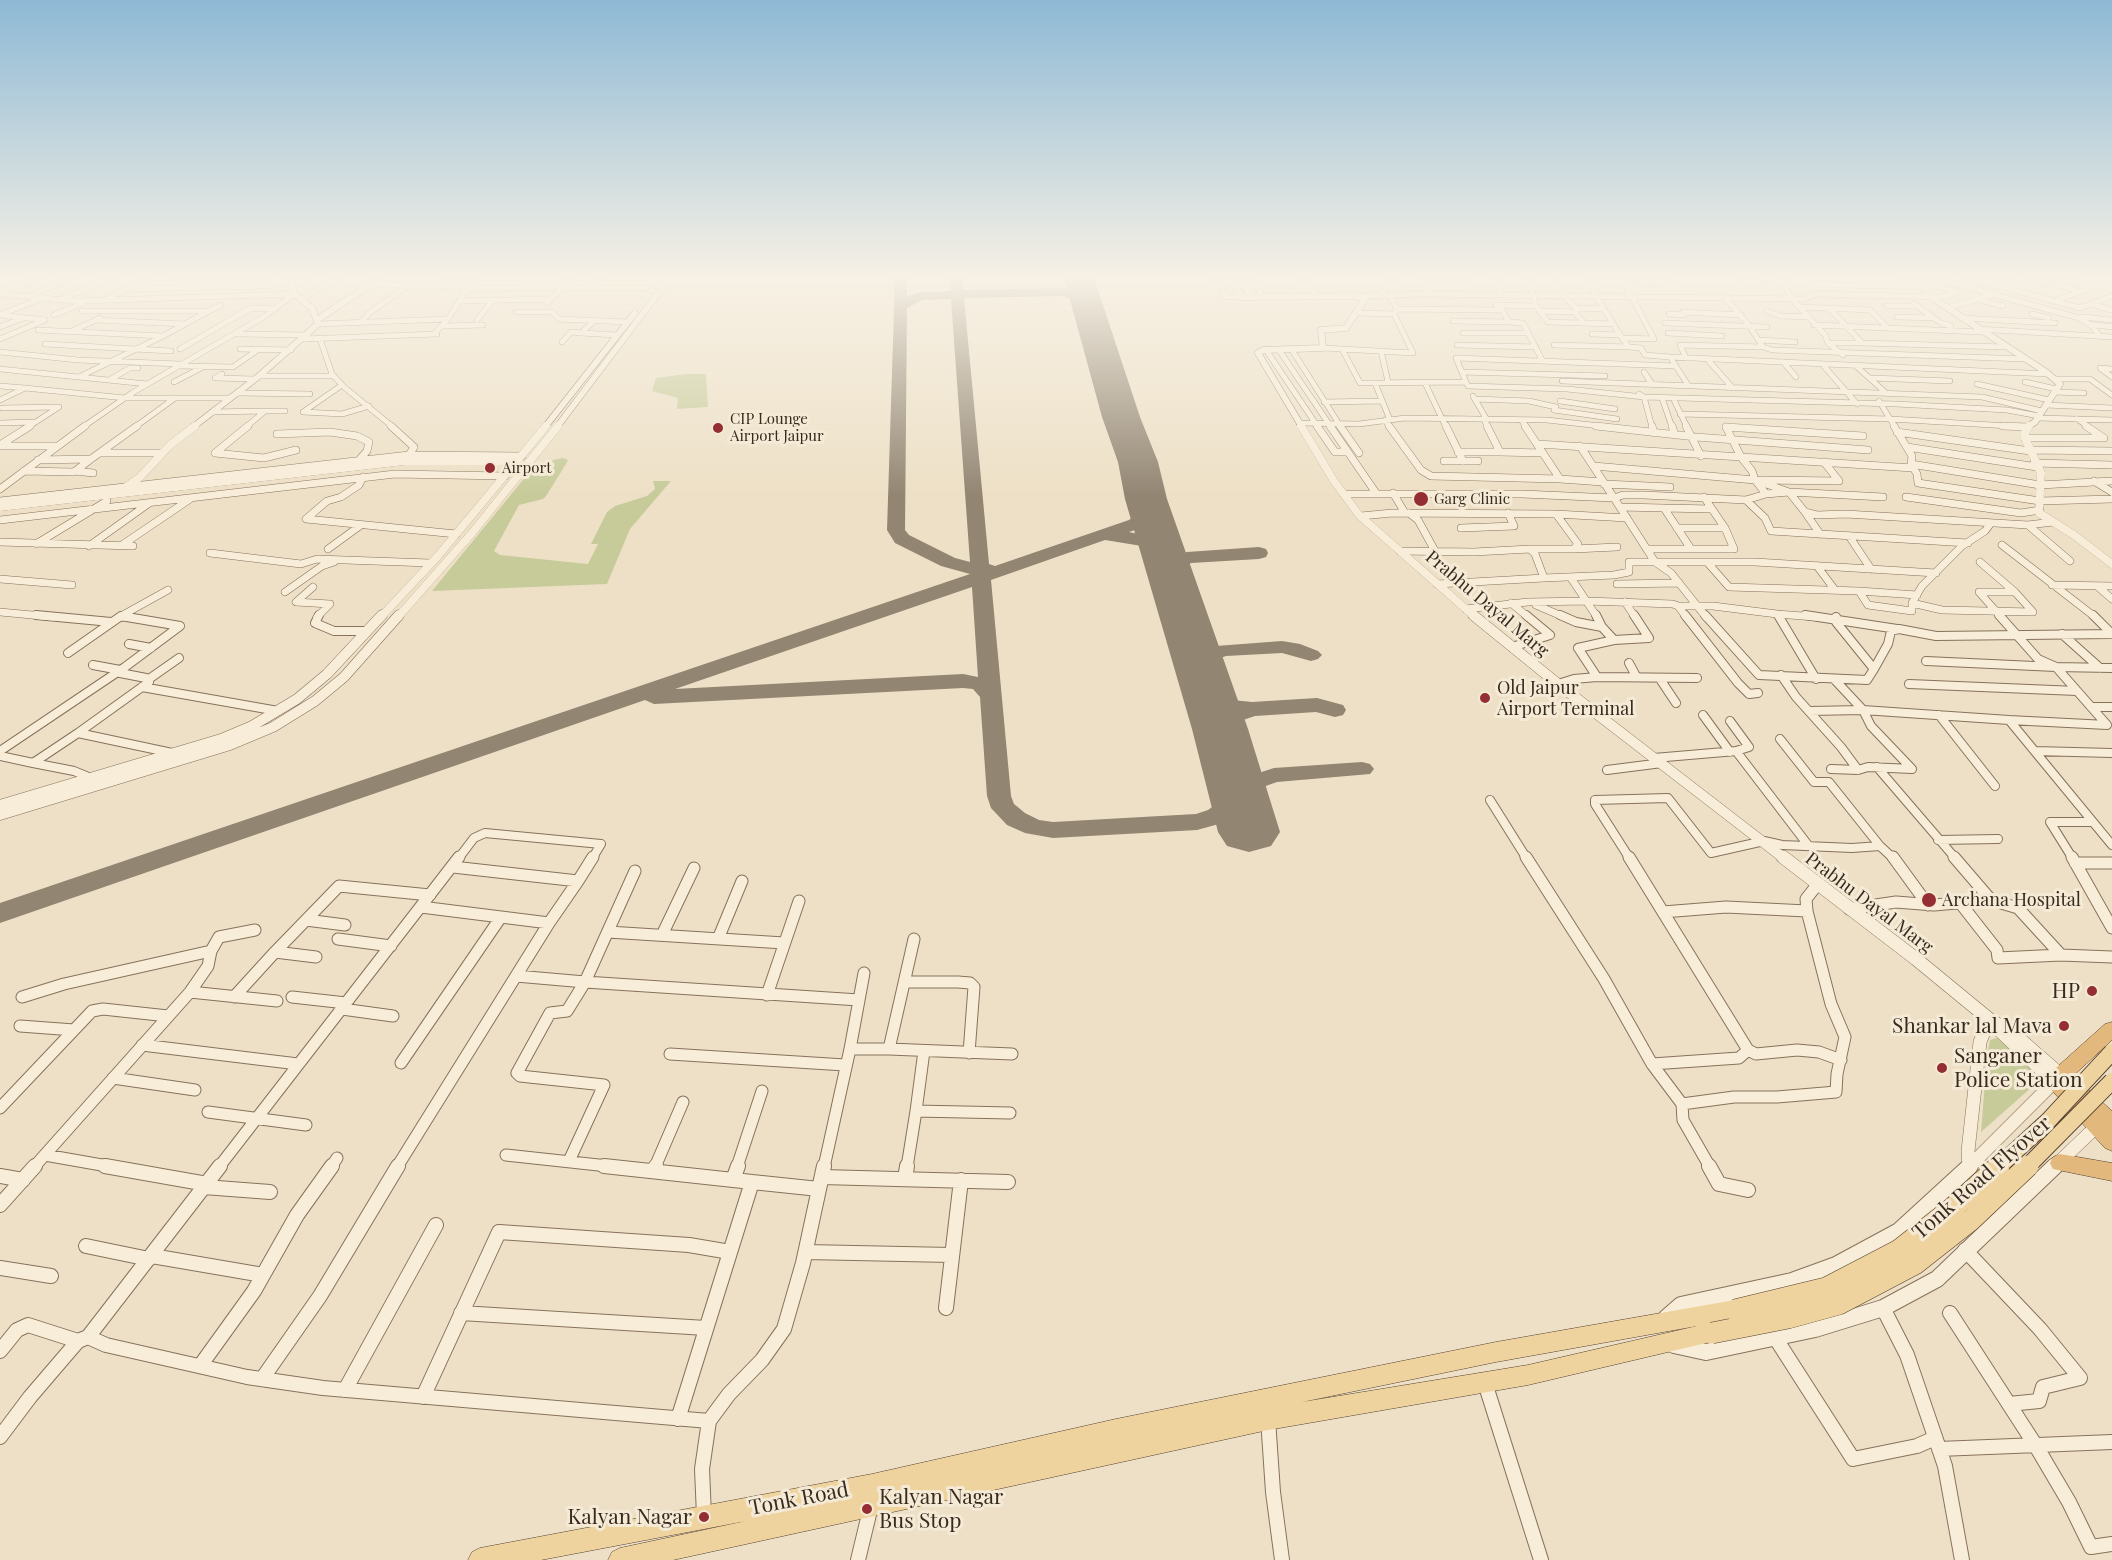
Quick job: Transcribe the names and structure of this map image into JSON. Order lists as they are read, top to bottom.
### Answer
{
  "streets": {
    "main road": ["Tonk Road Flyover", "Tonk Road"],
    "street": ["Prabhu Dayal Marg"]
  },
  "crossings": [
    ["Tonk Road Flyover", "Tonk Road"]
  ],
  "places": [
    "CIP Lounge Airport Jaipur",
    "Airport",
    "Garg Clinic",
    "Old Jaipur Airport Terminal",
    "Archana Hospital",
    "HP",
    "Shankar lal Mava",
    "Sanganer Police Station",
    "Kalyan Nagar Bus Stop",
    "Kalyan Nagar"
  ]
}
